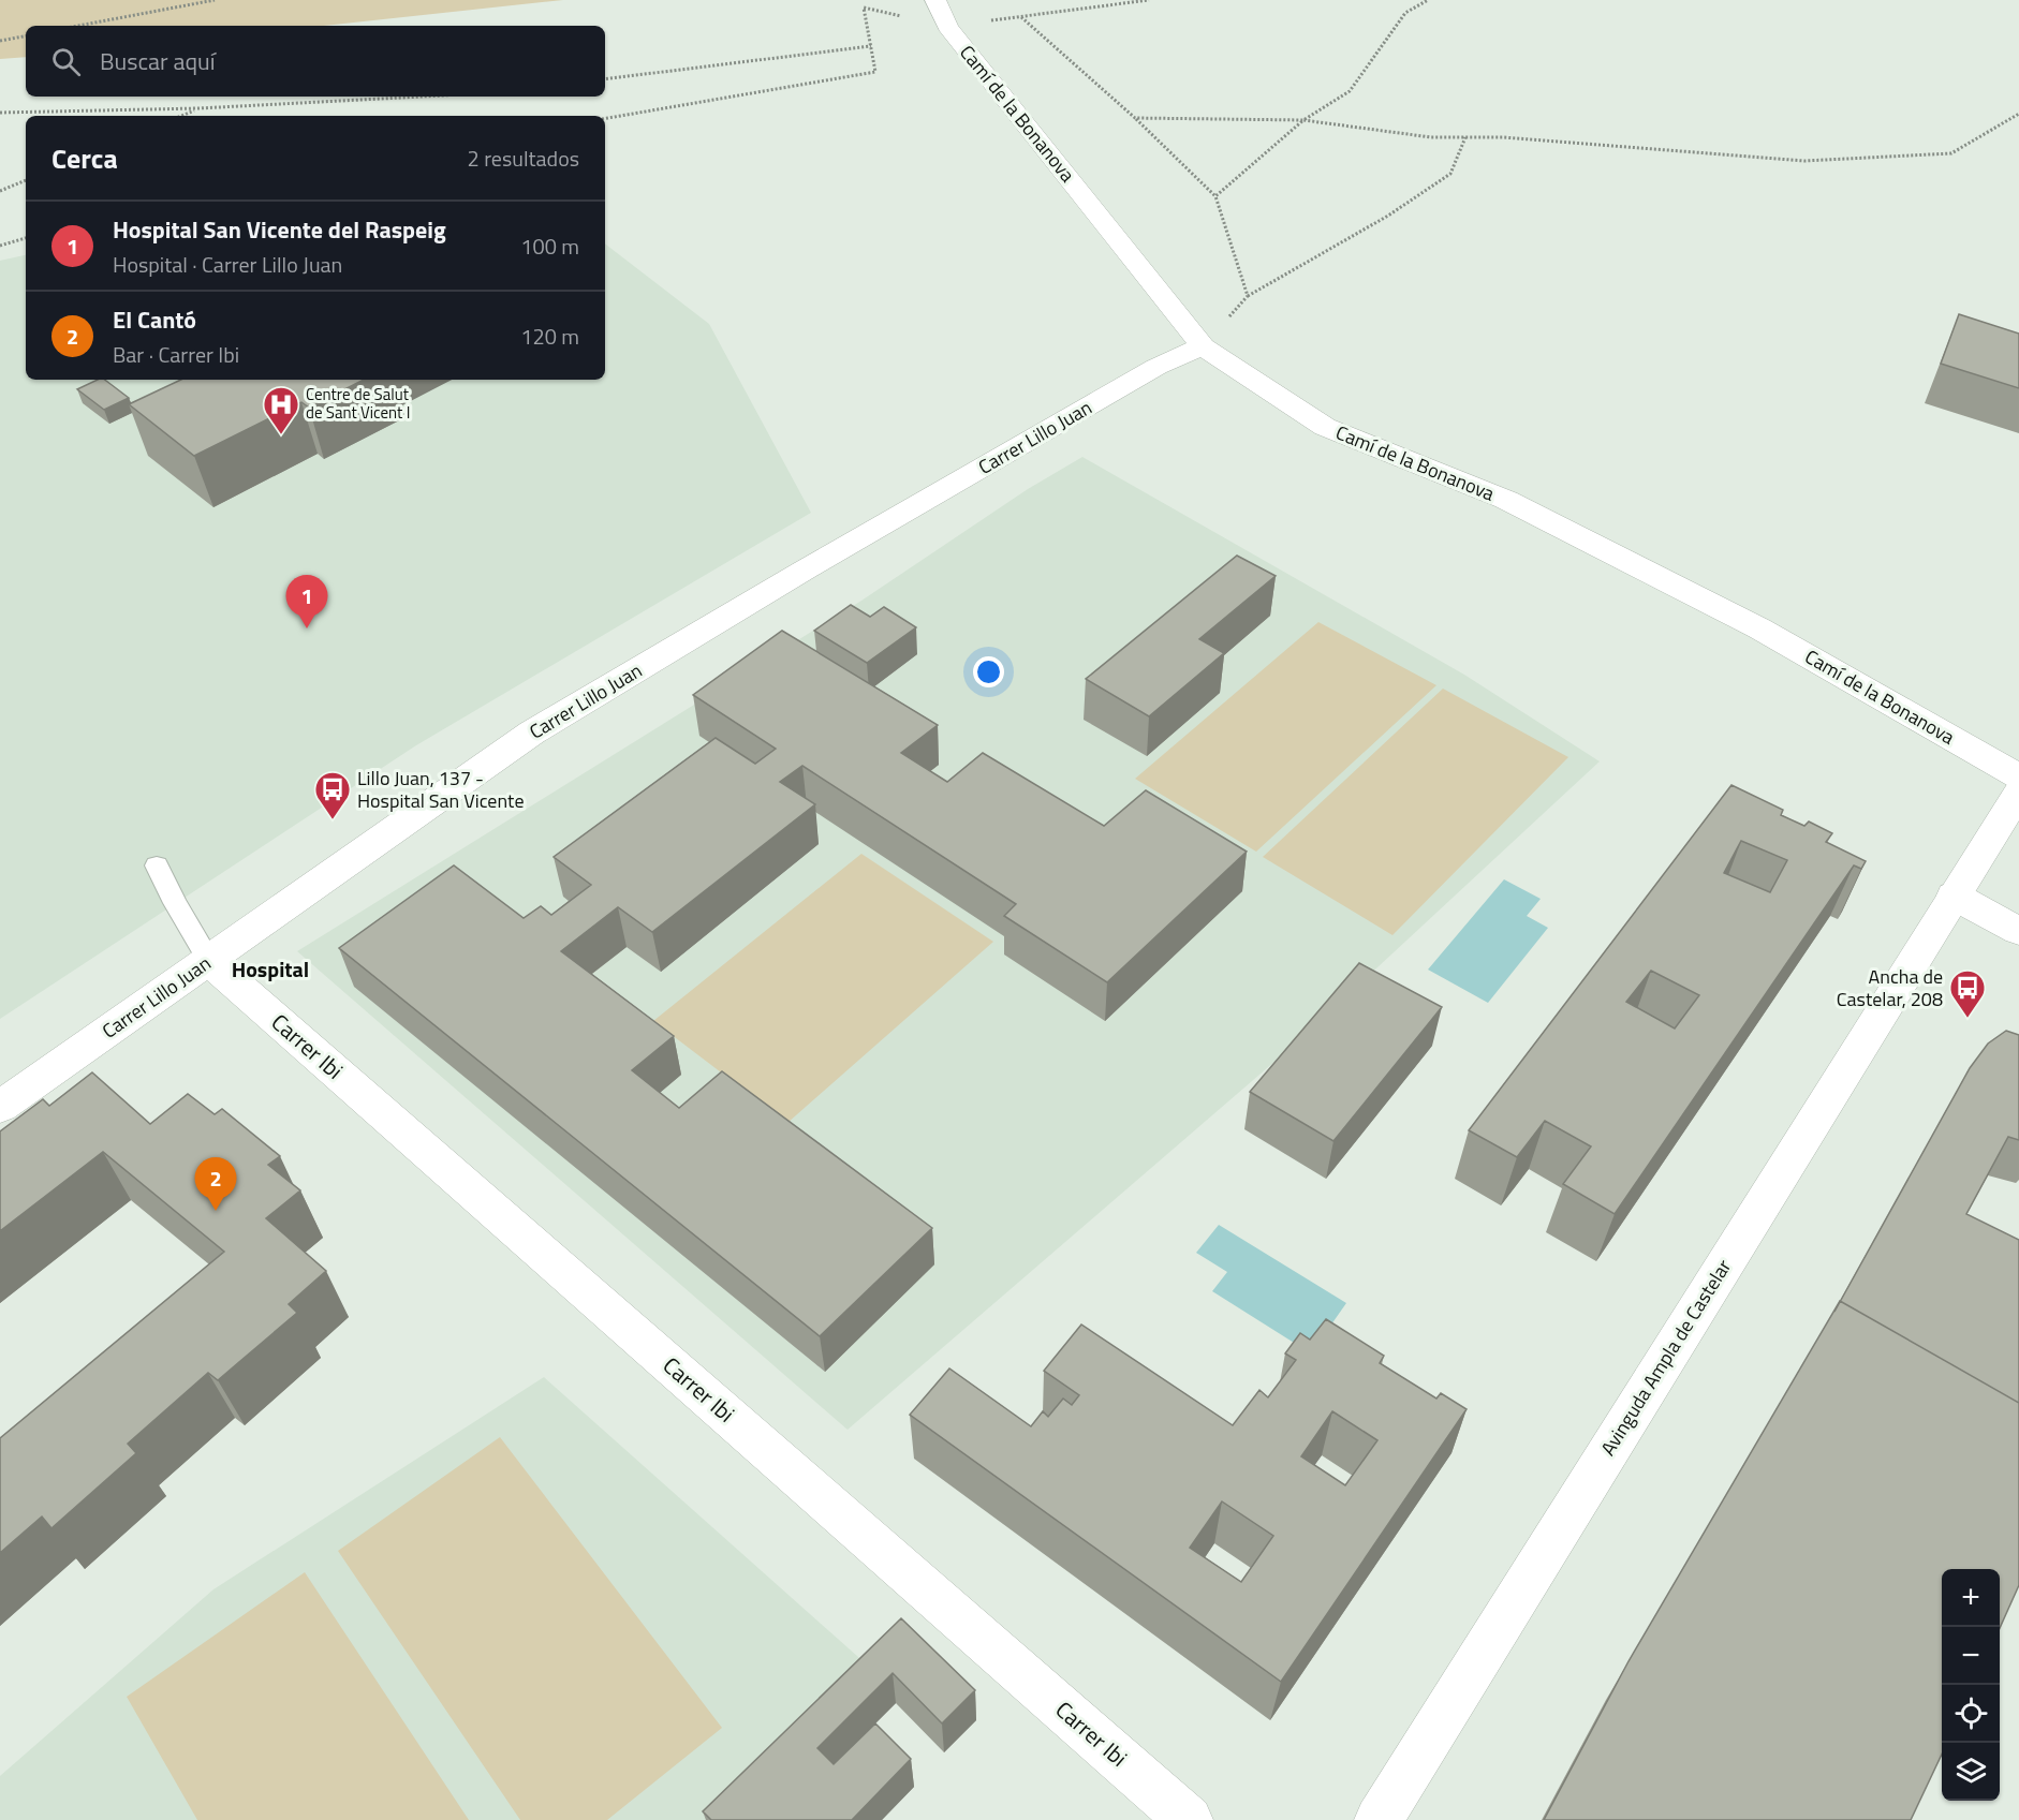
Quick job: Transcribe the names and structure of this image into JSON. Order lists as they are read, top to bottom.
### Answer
{
  "streets": {
    "street": [
      "Camí de la Bonanova",
      "Carrer Lillo Juan",
      "Carrer Ibi",
      "Avinguda Ampla de Castelar"
    ]
  },
  "crossings": [
    ["Camí de la Bonanova", "Carrer Lillo Juan"],
    ["Carrer Lillo Juan", "Carrer Ibi"]
  ],
  "districts": ["Hospital"],
  "places": {
    "hospital": ["Centre de Salut de Sant Vicent I"],
    "bus stop": ["Lillo Juan, 137 - Hospital San Vicente", "Ancha de Castelar, 208"]
  },
  "page": {
    "search": "Buscar aquí",
    "heading": ["Cerca", "2 resultados"],
    "list": [
      {
        "mark": "1",
        "name": "Hospital San Vicente del Raspeig",
        "note": "Hospital · Carrer Lillo Juan",
        "value": "100 m"
      },
      {
        "mark": "2",
        "name": "El Cantó",
        "note": "Bar · Carrer Ibi",
        "value": "120 m"
      }
    ],
    "pins": ["1", "2"],
    "map_buttons": ["+", "−"]
  }
}
